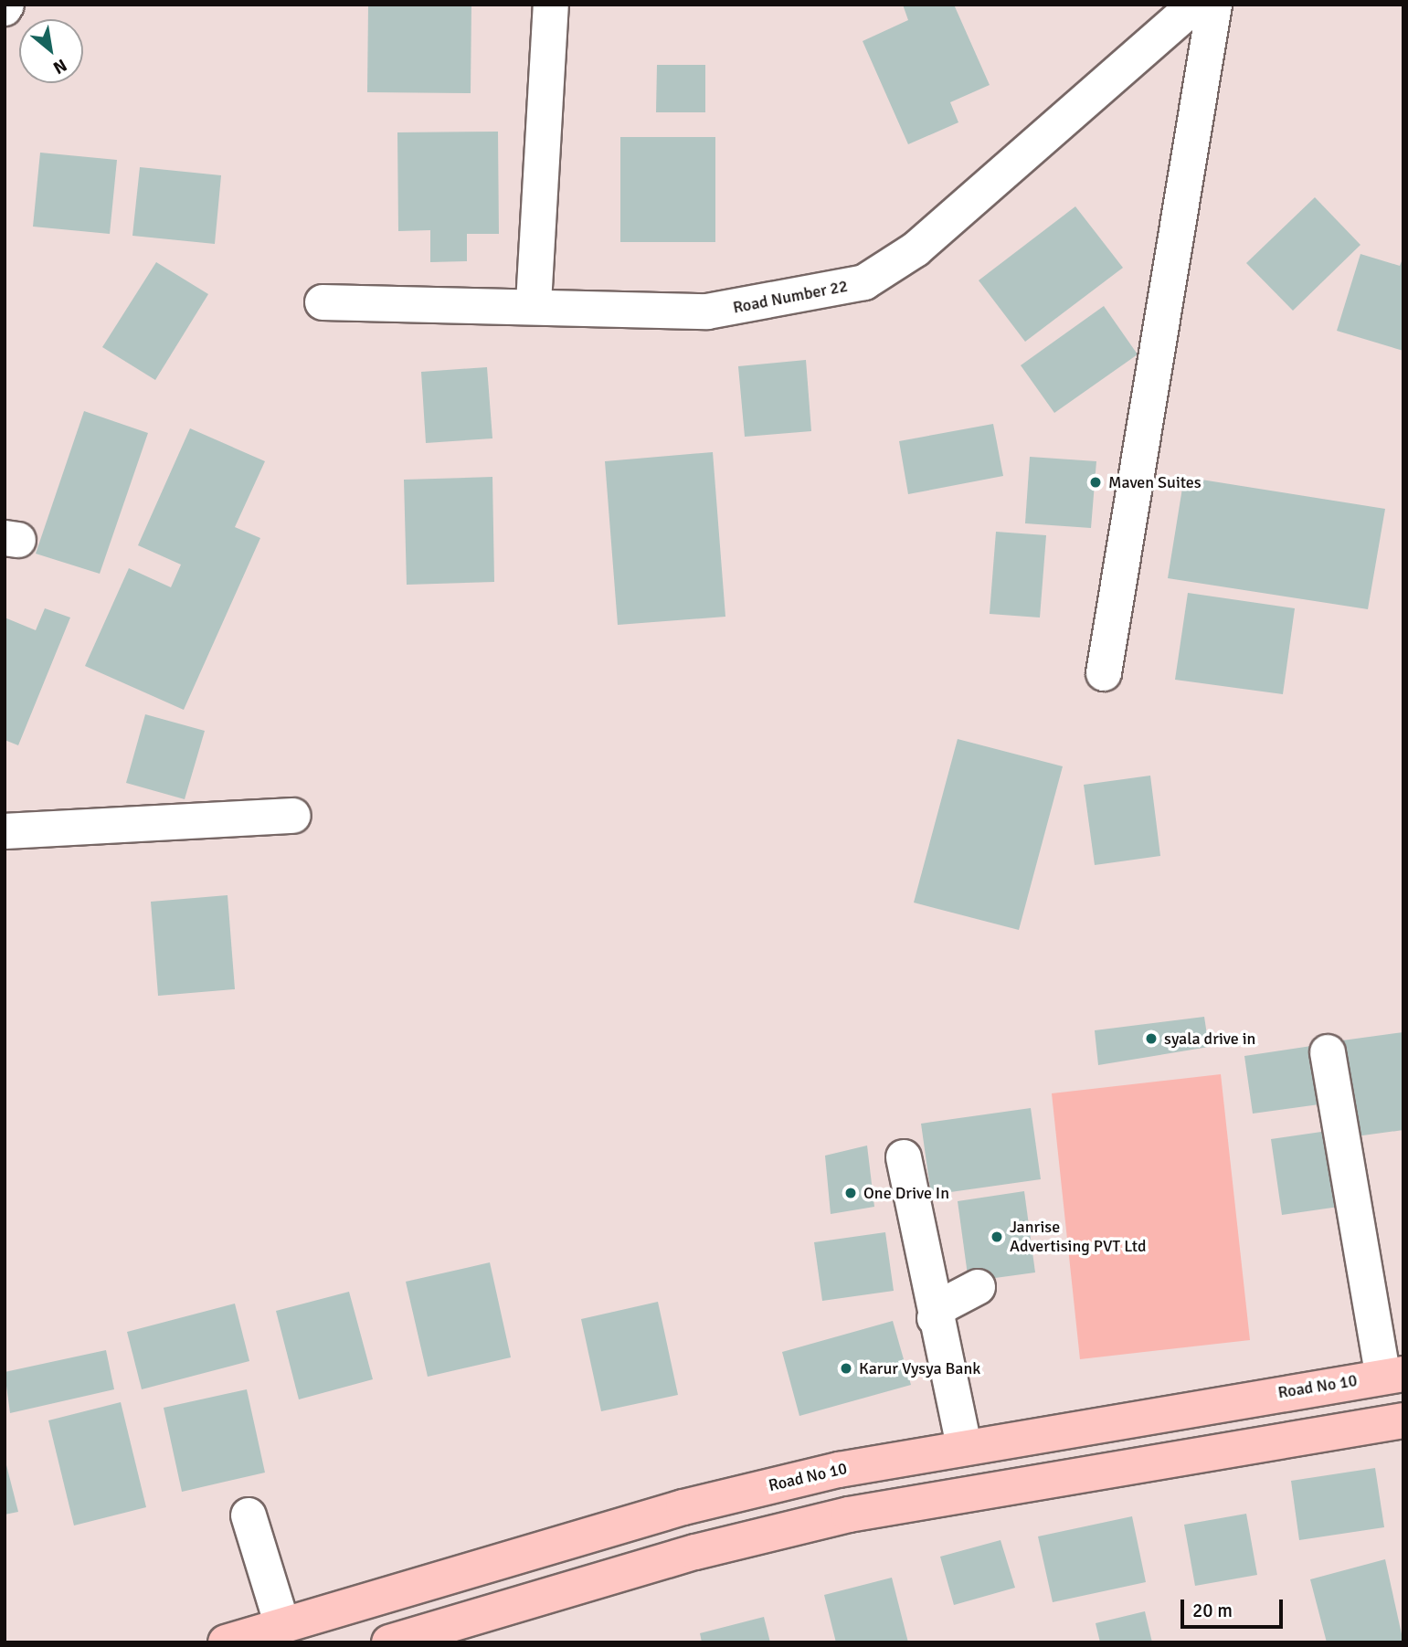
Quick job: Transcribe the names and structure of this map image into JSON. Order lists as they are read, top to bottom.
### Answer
{
  "streets": {
    "main road": ["Road No 10"],
    "street": ["Road Number 22"]
  },
  "places": [
    "Maven Suites",
    "syala drive in",
    "One Drive In",
    "Janrise Advertising PVT Ltd",
    "Karur Vysya Bank"
  ],
  "scale_bar": "20 m",
  "north": "bottom right"
}
